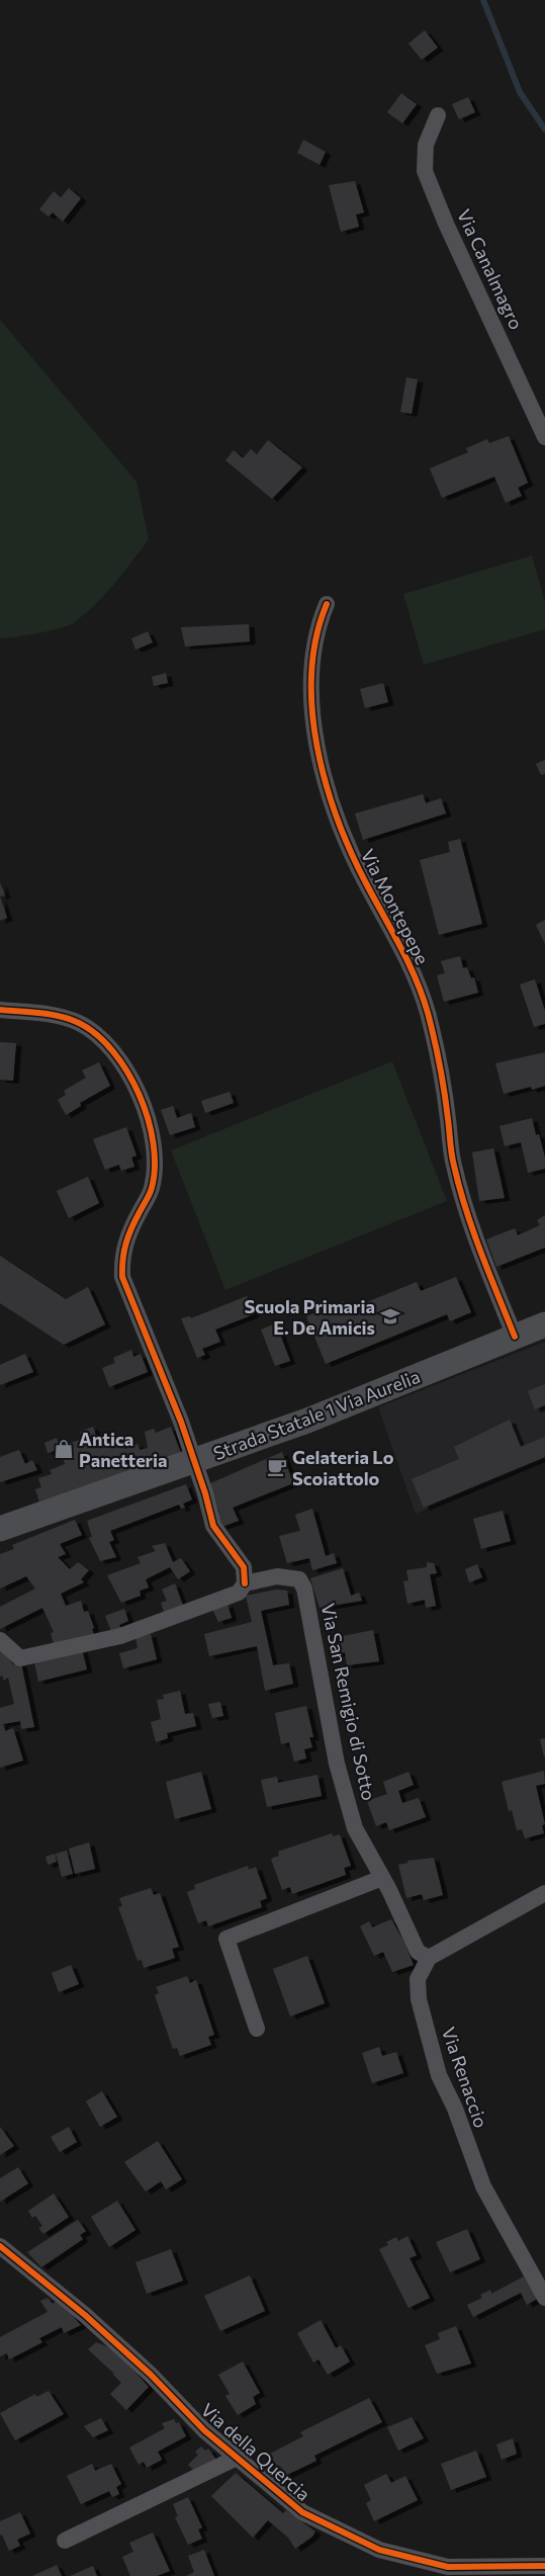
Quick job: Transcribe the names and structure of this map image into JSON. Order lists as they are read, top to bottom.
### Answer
{
  "streets": {
    "main road": ["Strada Statale 1 Via Aurelia"],
    "street": [
      "Via Canalmagro",
      "Via Montepepe",
      "Via San Remigio di Sotto",
      "Via Renaccio",
      "Via della Quercia"
    ]
  },
  "crossings": [
    ["Via Montepepe", "Strada Statale 1 Via Aurelia"],
    ["Via San Remigio di Sotto", "Via Renaccio"]
  ],
  "places": {
    "school or university": ["Scuola Primaria E. De Amicis"],
    "shop": ["Antica Panetteria"],
    "cafe": ["Gelateria Lo Scoiattolo"]
  }
}
